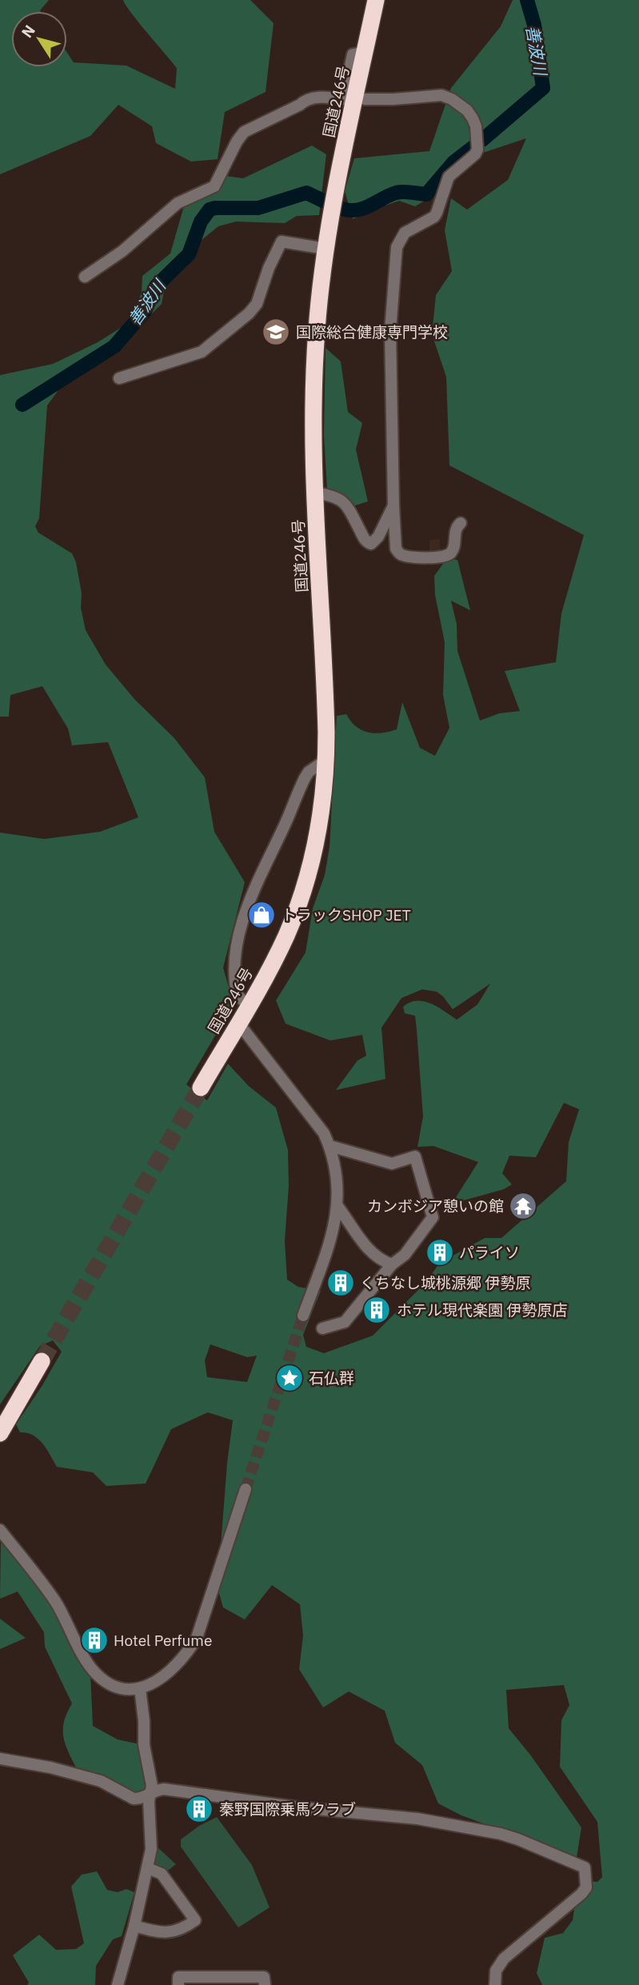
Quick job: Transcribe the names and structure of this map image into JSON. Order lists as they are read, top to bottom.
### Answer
{
  "streets": {
    "highway": ["国道246号"]
  },
  "water": ["善波川"],
  "places": {
    "school or university": ["国際総合健康専門学校"],
    "shop": ["トラックSHOP JET"],
    "temple": ["カンボジア憩いの館"],
    "building": [
      "パライソ",
      "くちなし城桃源郷 伊勢原",
      "ホテル現代楽園 伊勢原店",
      "Hotel Perfume",
      "秦野国際乗馬クラブ"
    ],
    "place": ["石仏群"]
  },
  "north": "top left"
}
